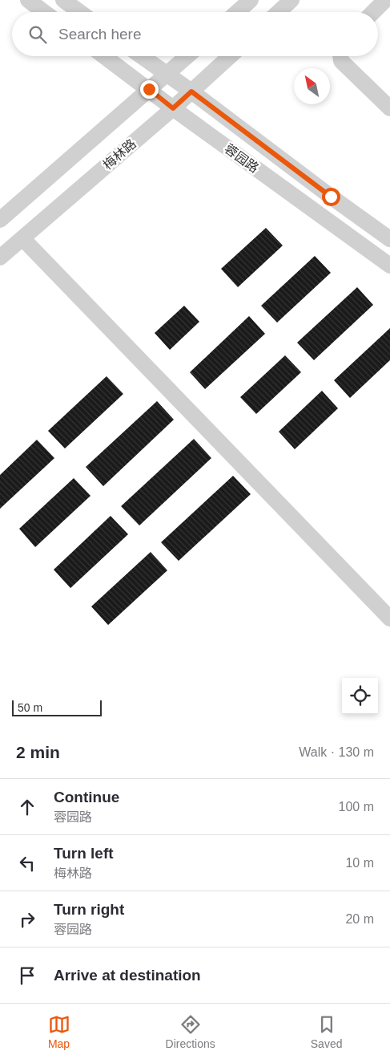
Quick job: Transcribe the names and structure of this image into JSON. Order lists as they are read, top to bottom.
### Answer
{
  "streets": {
    "street": ["梅林路", "蓉园路"]
  },
  "crossings": [
    ["梅林路", "蓉园路"]
  ],
  "scale_bar": "50 m",
  "north": "top left",
  "page": {
    "search": "Search here",
    "scale": "50 m",
    "heading": ["2 min", "Walk · 130 m"],
    "list": [
      ["Continue", "蓉园路", "100 m"],
      ["Turn left", "梅林路", "10 m"],
      ["Turn right", "蓉园路", "20 m"],
      "Arrive at destination"
    ],
    "nav": ["Map", "Directions", "Saved"]
  }
}
